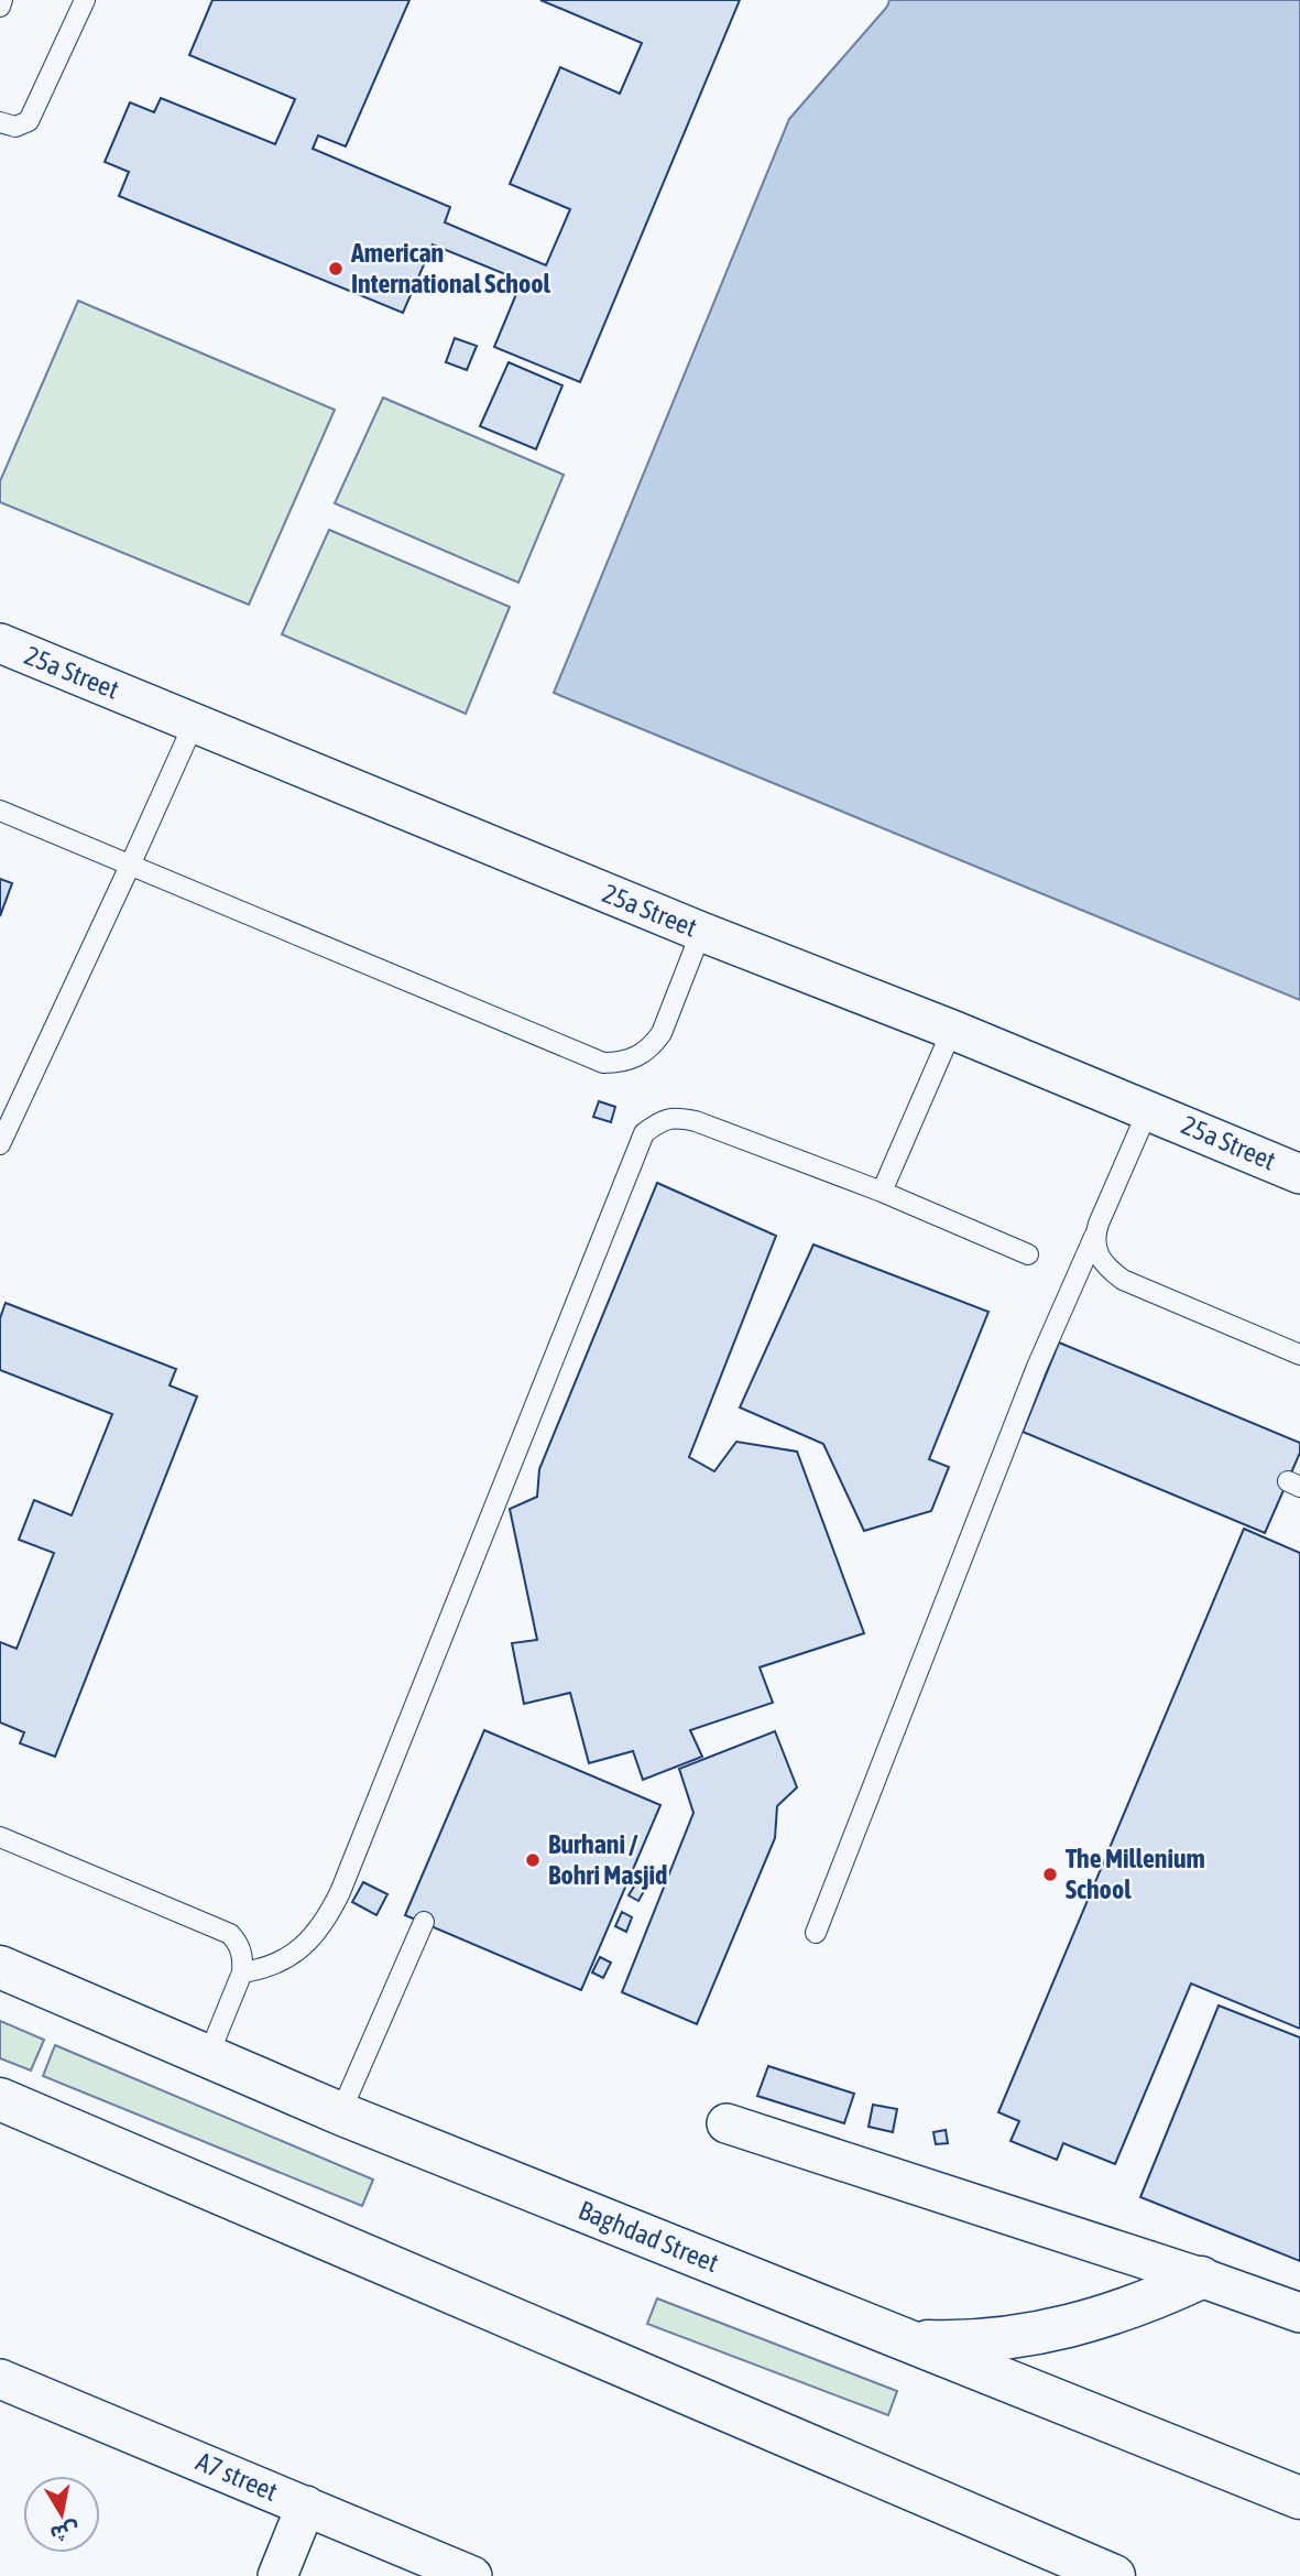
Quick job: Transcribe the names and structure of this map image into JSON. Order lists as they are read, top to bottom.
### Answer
{
  "streets": {
    "main road": ["Baghdad Street"],
    "street": ["25a Street", "A7 street"]
  },
  "places": ["American International School", "Burhani / Bohri Masjid", "The Millenium School"],
  "north": "bottom"
}
